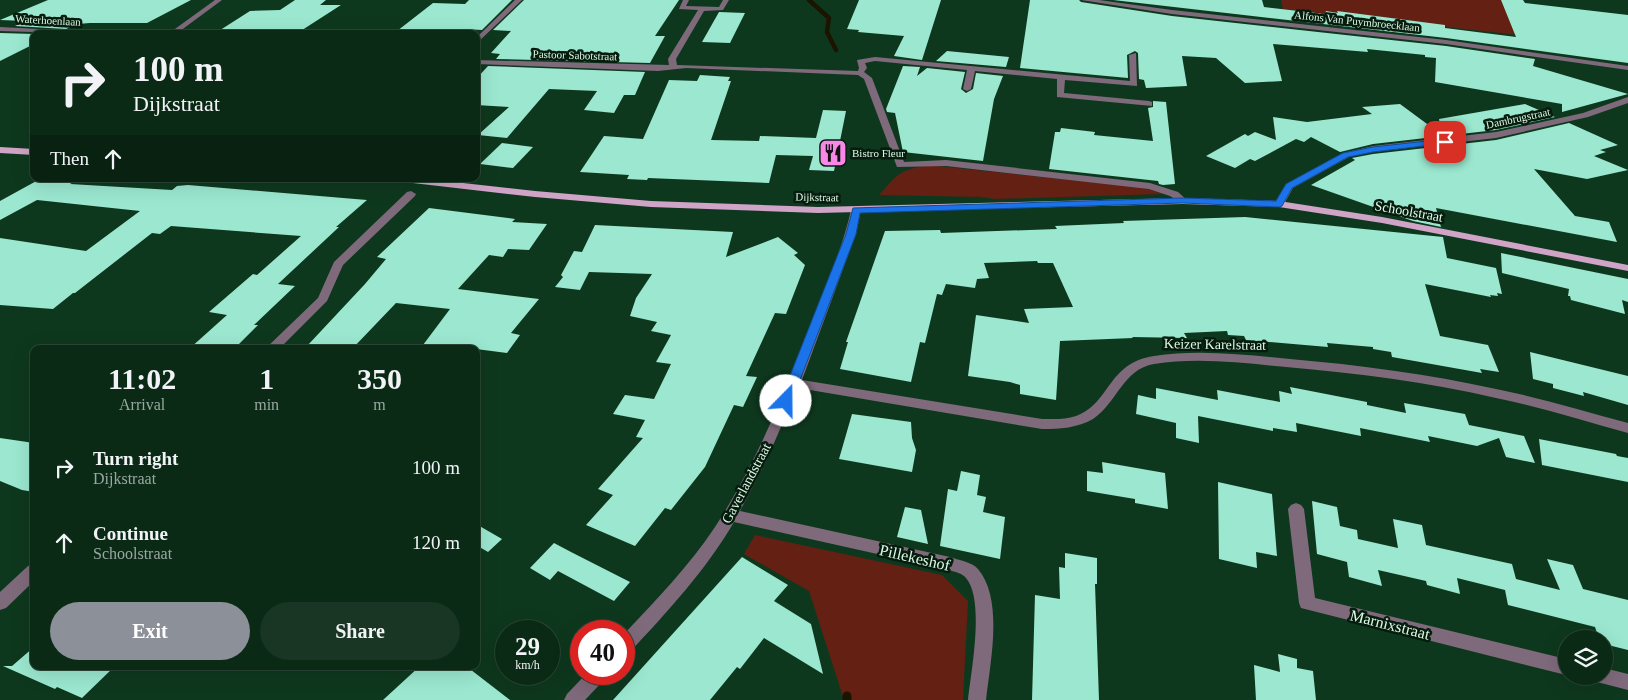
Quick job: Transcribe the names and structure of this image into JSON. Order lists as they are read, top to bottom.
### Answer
{
  "streets": {
    "main road": ["Dijkstraat", "Schoolstraat"],
    "street": [
      "Waterhoenlaan",
      "Alfons Van Puymbroecklaan",
      "Pastoor Sabotstraat",
      "Dambrugstraat",
      "Keizer Karelstraat",
      "Gaverlandstraat",
      "Pillekeshof",
      "Marnixstraat"
    ]
  },
  "crossings": [
    ["Dambrugstraat", "Schoolstraat"],
    ["Dijkstraat", "Schoolstraat"],
    ["Dijkstraat", "Gaverlandstraat"],
    ["Keizer Karelstraat", "Gaverlandstraat"],
    ["Gaverlandstraat", "Pillekeshof"]
  ],
  "places": {
    "restaurant": ["Bistro Fleur"]
  },
  "page": {
    "turn": ["100 m", "Dijkstraat"],
    "then": "Then",
    "eta": [
      "11:02",
      "Arrival",
      "1",
      "min",
      "350",
      "m"
    ],
    "list": [
      {
        "name": "Turn right",
        "note": "Dijkstraat",
        "value": "100 m"
      },
      {
        "name": "Continue",
        "note": "Schoolstraat",
        "value": "120 m"
      }
    ],
    "buttons": ["Exit", "Share"],
    "speed": "29 km/h",
    "limit": "40"
  }
}
